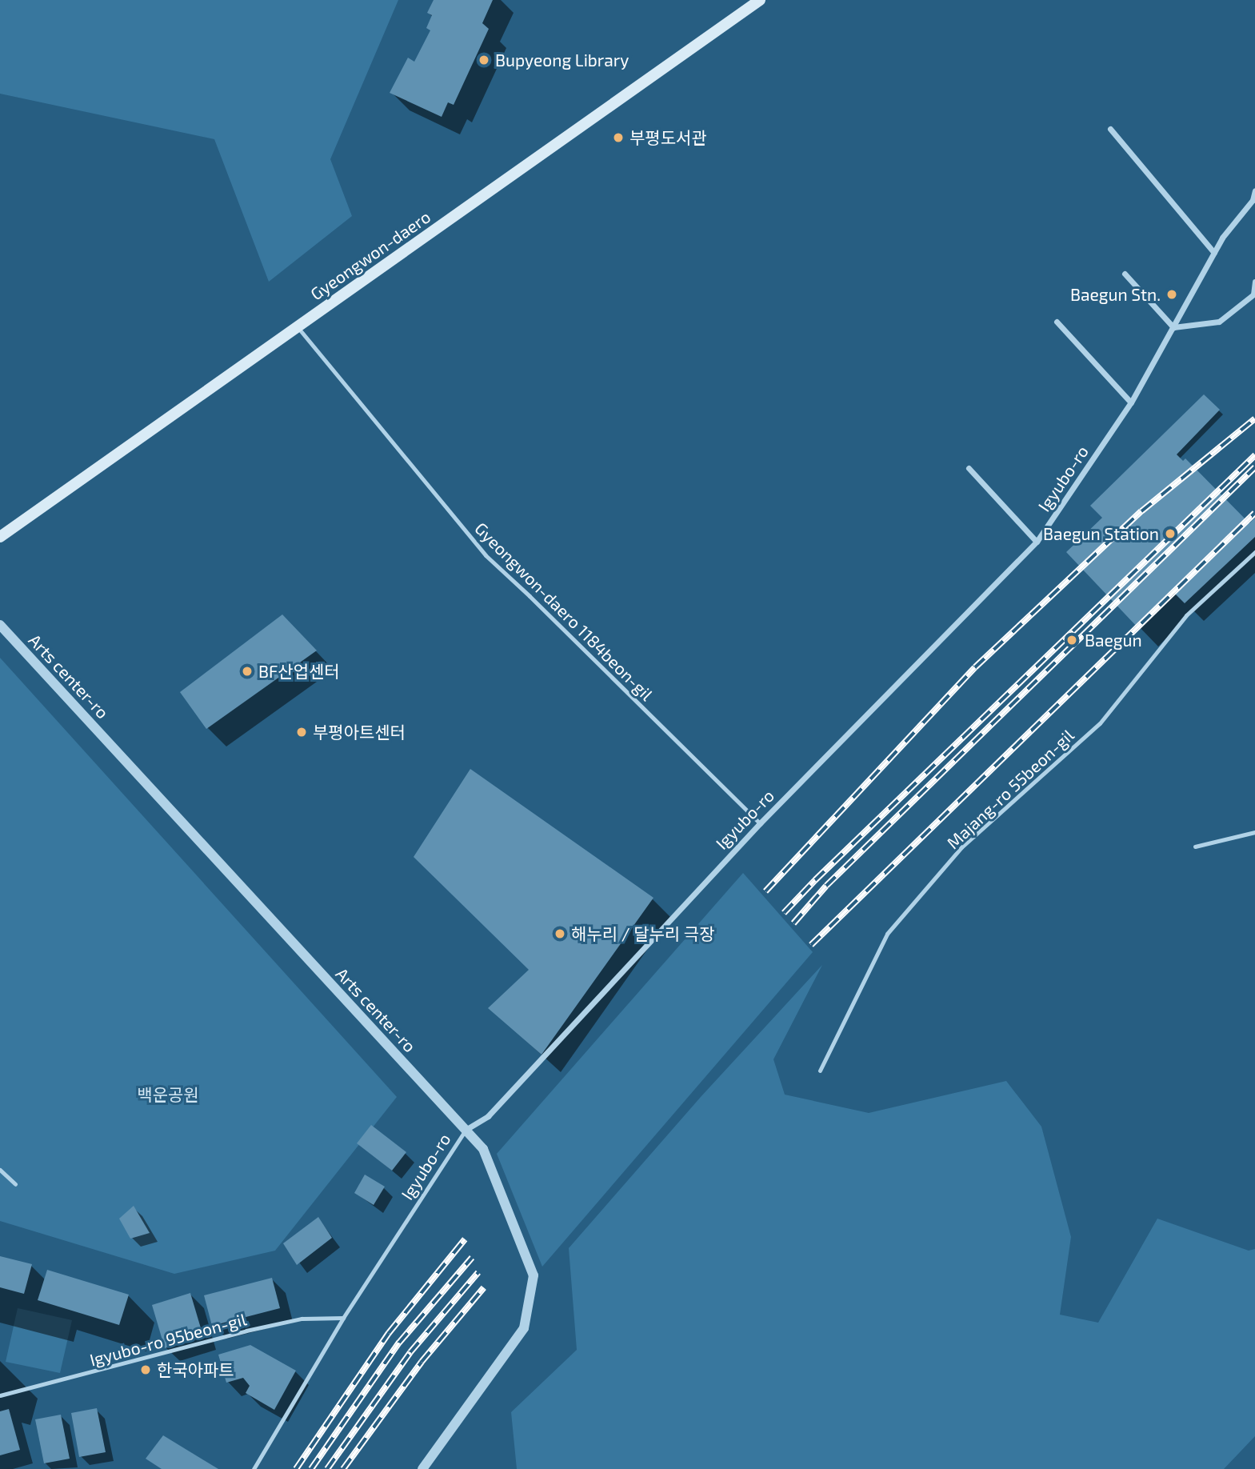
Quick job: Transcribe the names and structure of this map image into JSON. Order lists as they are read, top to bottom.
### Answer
{
  "streets": {
    "main road": ["Gyeongwon-daero"],
    "street": ["Igyubo-ro", "Arts center-ro"],
    "lane": ["Gyeongwon-daero 1184beon-gil", "Majang-ro 55beon-gil", "Igyubo-ro 95beon-gil"]
  },
  "crossings": [
    ["Gyeongwon-daero", "Gyeongwon-daero 1184beon-gil"],
    ["Igyubo-ro", "Gyeongwon-daero 1184beon-gil"],
    ["Igyubo-ro", "Arts center-ro"],
    ["Igyubo-ro", "Igyubo-ro 95beon-gil"]
  ],
  "parks": ["백운공원"],
  "places": [
    "Bupyeong Library",
    "부평도서관",
    "Baegun Stn.",
    "Baegun Station",
    "Baegun",
    "BF산업센터",
    "부평아트센터",
    "해누리 / 달누리 극장",
    "한국아파트"
  ]
}
